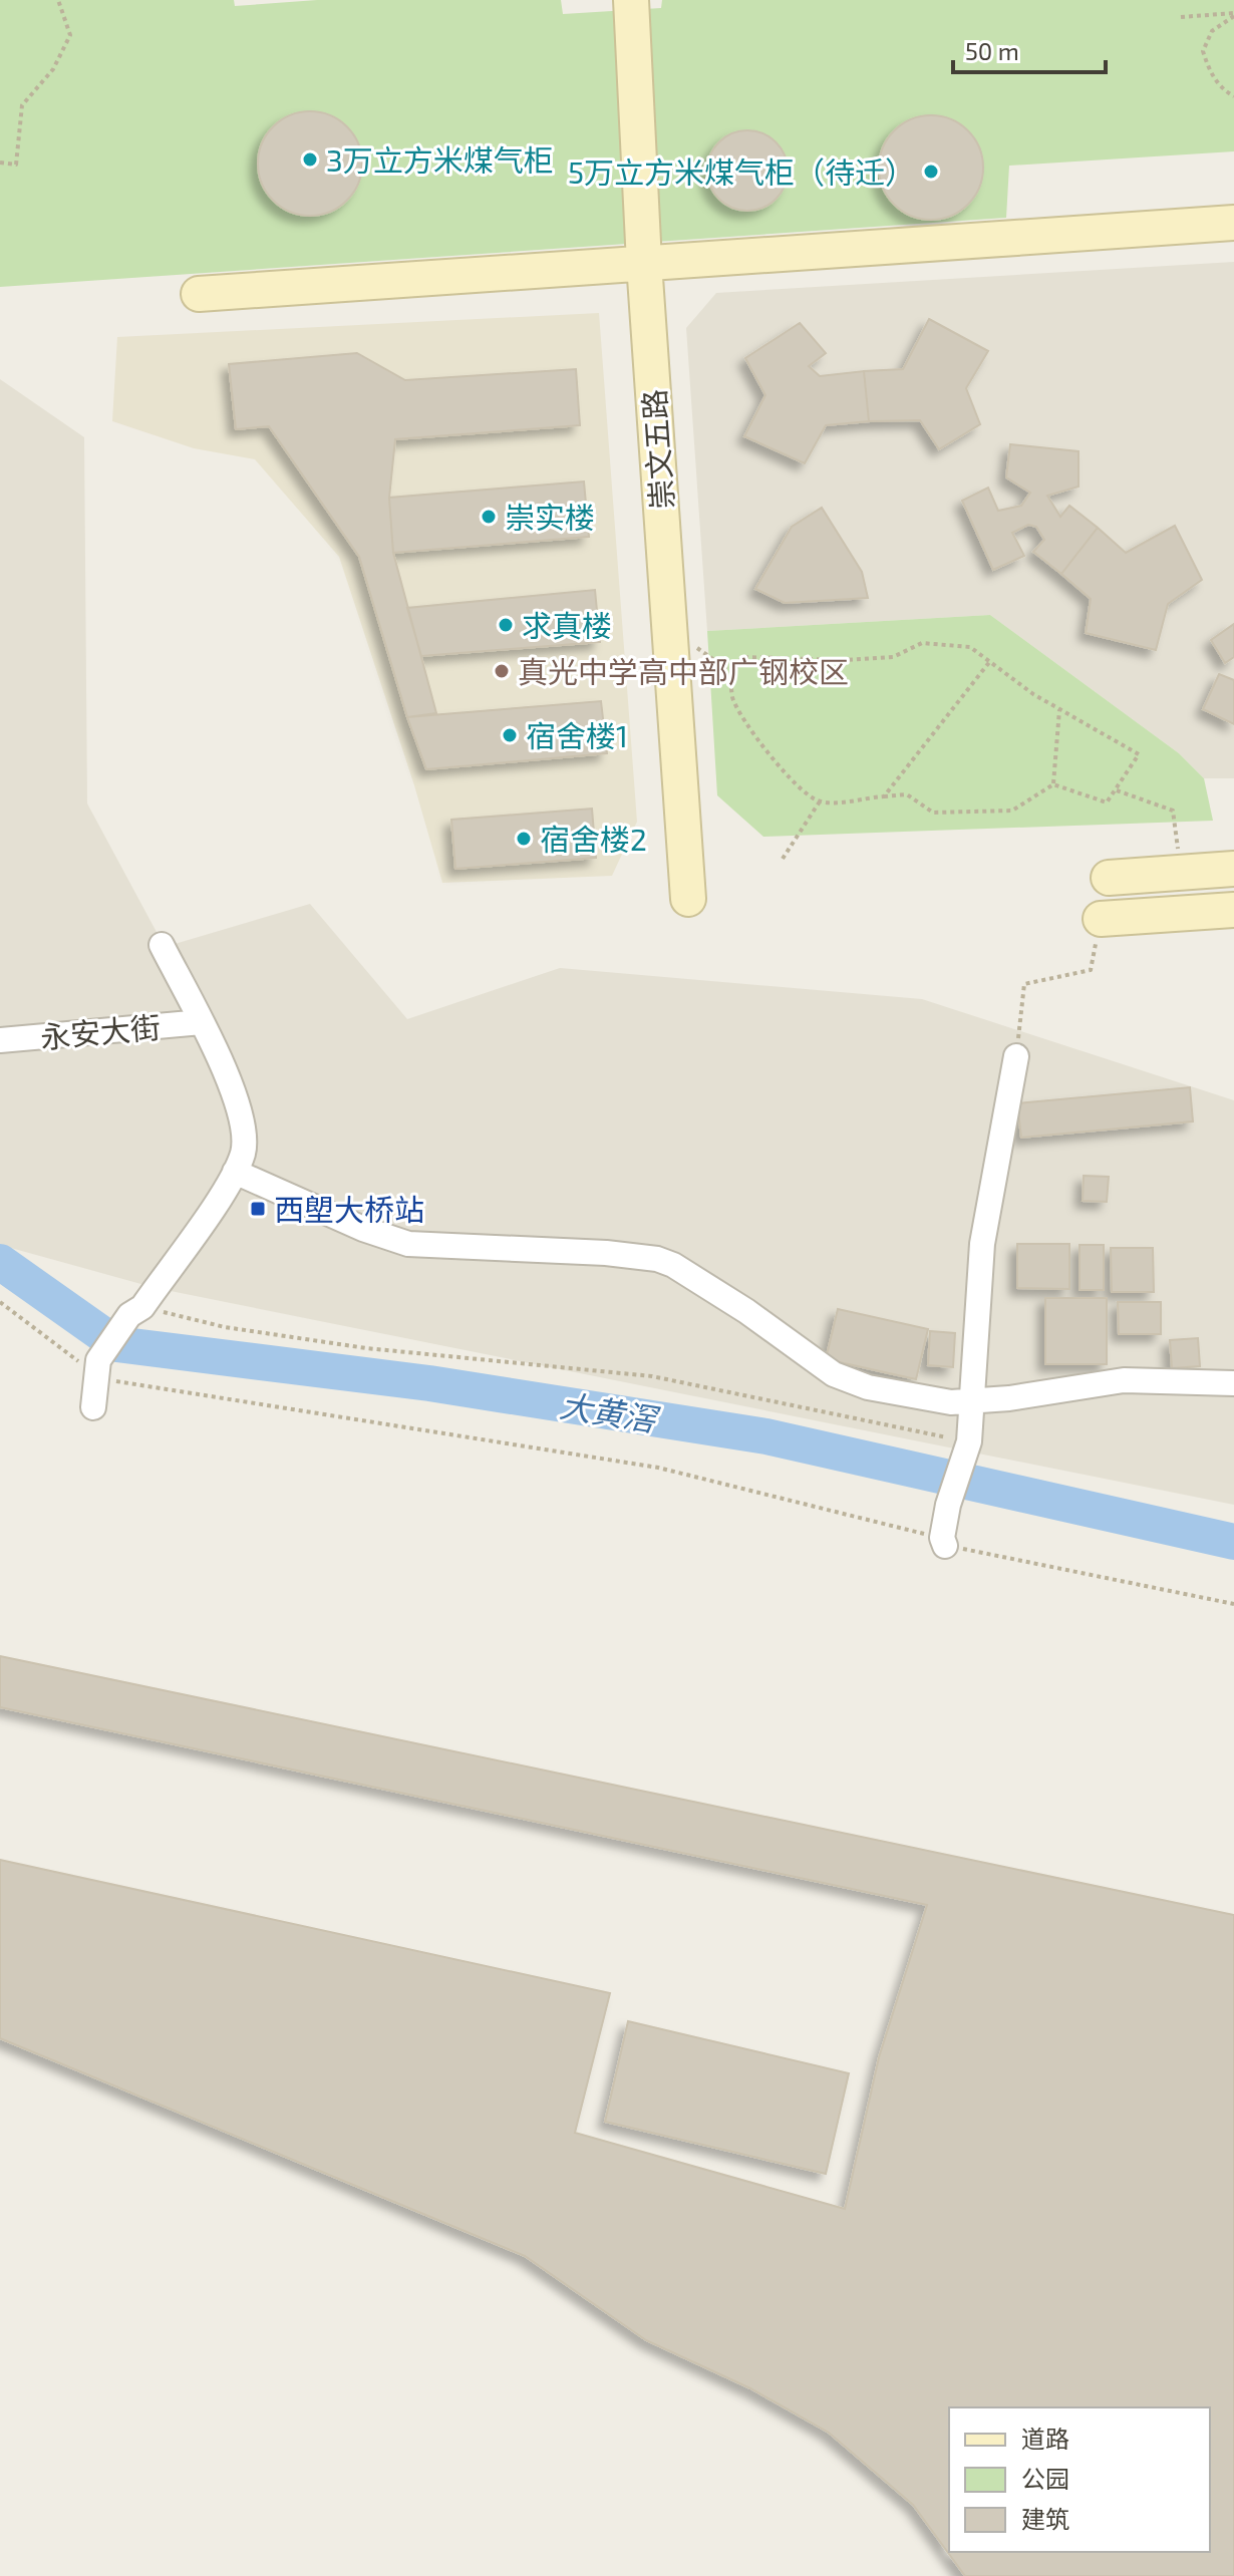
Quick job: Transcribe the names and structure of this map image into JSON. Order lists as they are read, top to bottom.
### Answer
{
  "streets": {
    "street": ["崇文五路", "永安大街"]
  },
  "water": ["大黄滘"],
  "places": {
    "other": [
      "3万立方米煤气柜",
      "5万立方米煤气柜（待迁）",
      "崇实楼",
      "求真楼",
      "真光中学高中部广钢校区",
      "宿舍楼1",
      "宿舍楼2"
    ],
    "transit": ["西塱大桥站"]
  },
  "legend": ["道路", "公园", "建筑"],
  "scale_bar": "50 m"
}
